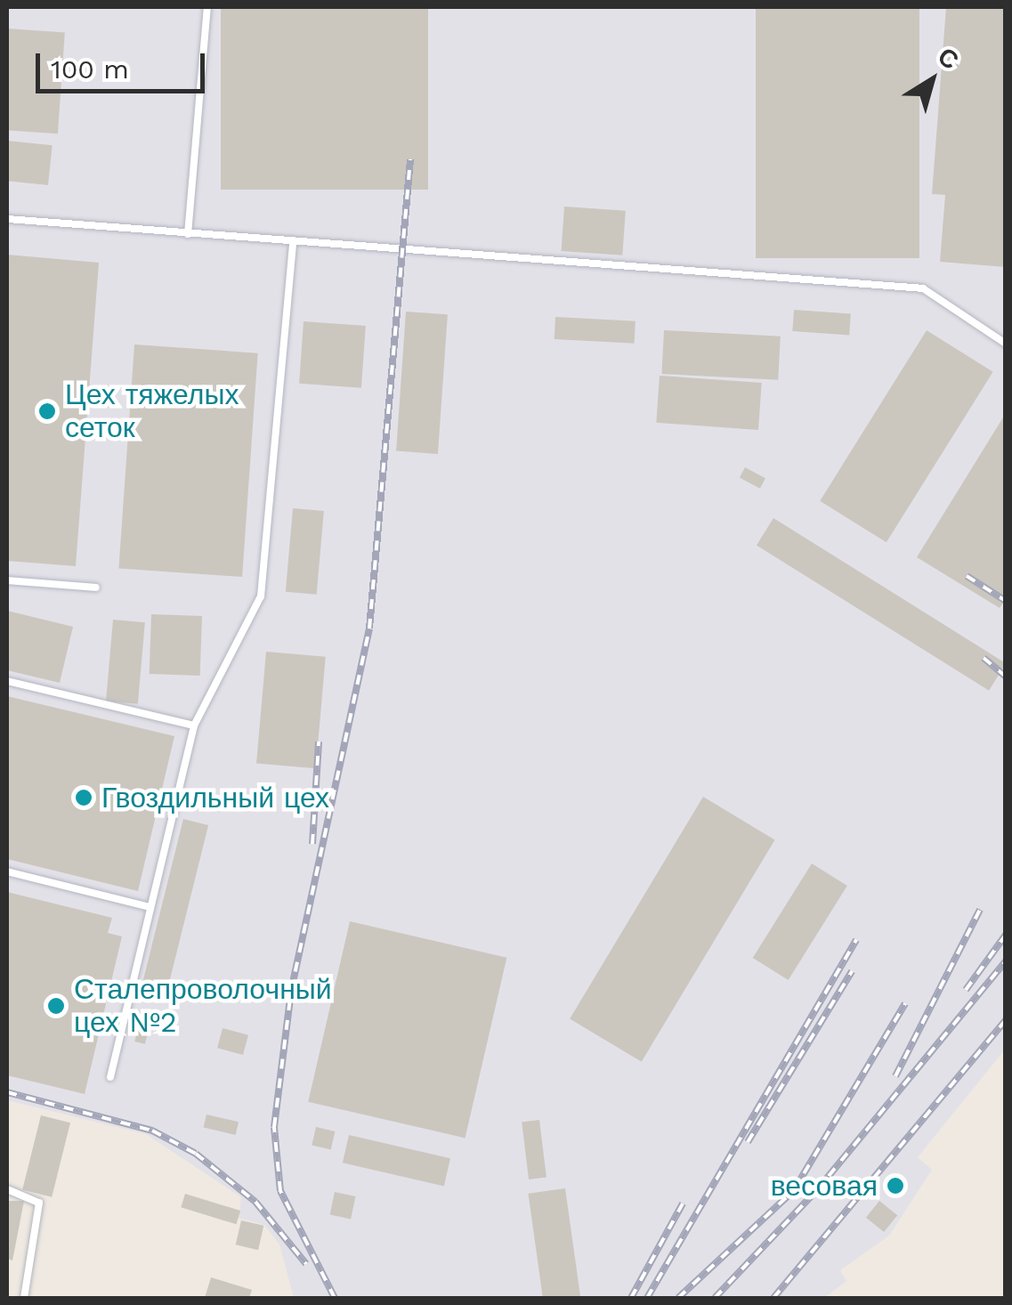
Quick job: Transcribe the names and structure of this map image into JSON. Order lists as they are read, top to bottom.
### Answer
{
  "places": [
    "Цех тяжелых сеток",
    "Гвоздильный цех",
    "Сталепроволочный цех №2",
    "весовая"
  ],
  "scale_bar": "100 m",
  "north": "top right"
}
